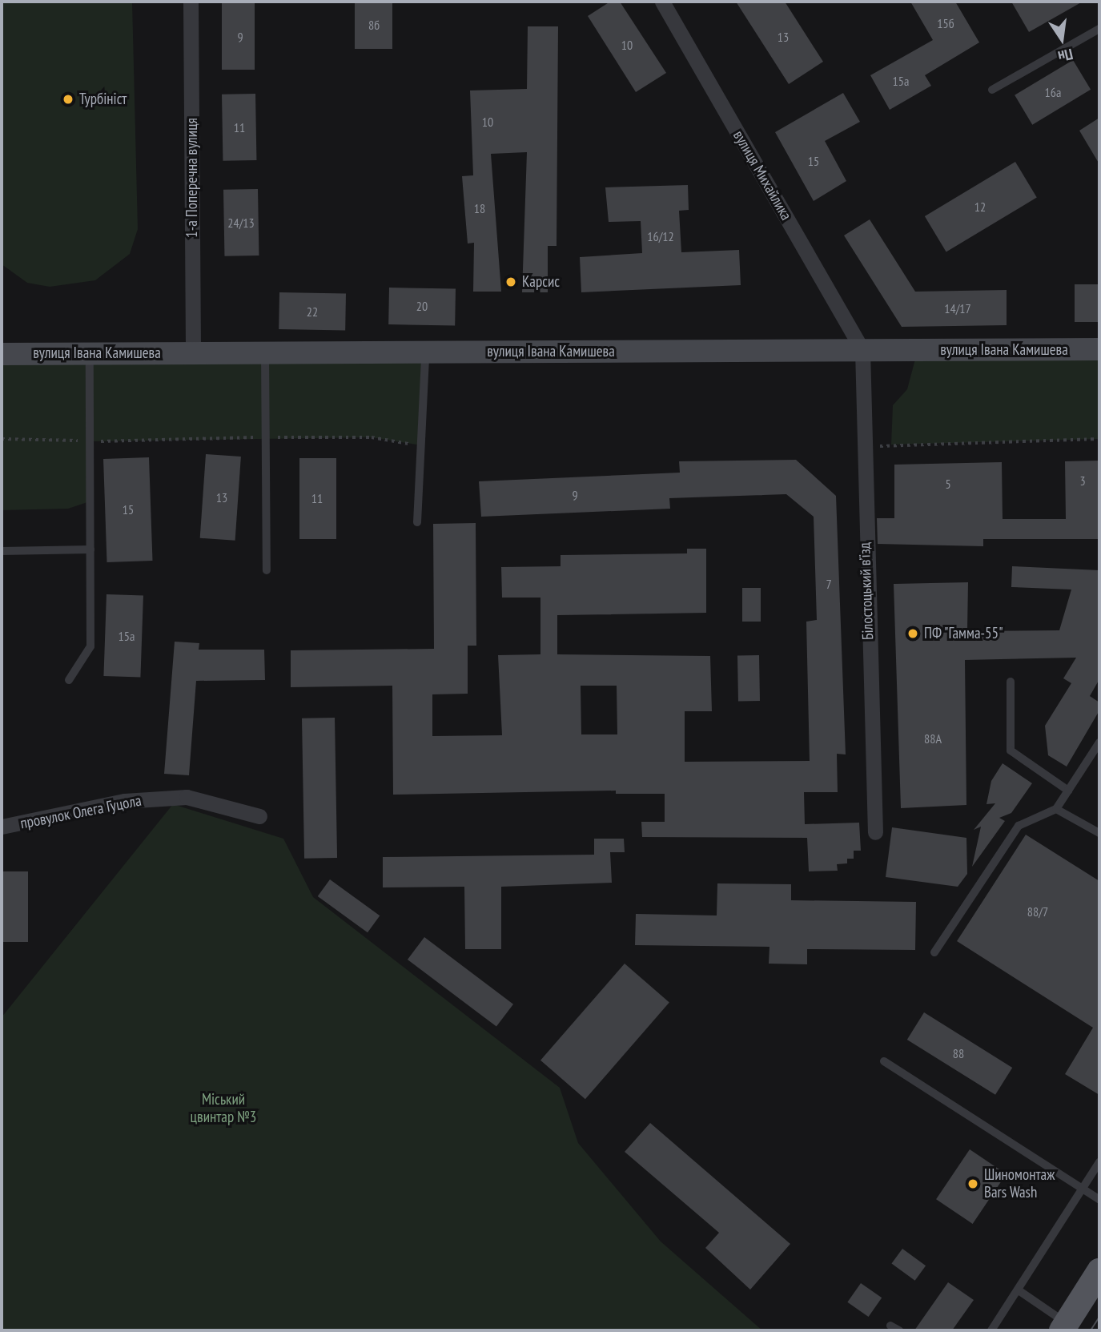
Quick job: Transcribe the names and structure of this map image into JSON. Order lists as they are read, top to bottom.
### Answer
{
  "streets": {
    "street": [
      "вулиця Михайлика",
      "1-а Поперечна вулиця",
      "вулиця Івана Камишева",
      "Білостоцький в’їзд",
      "провулок Олега Гуцола"
    ]
  },
  "crossings": [
    ["вулиця Михайлика", "вулиця Івана Камишева"],
    ["вулиця Михайлика", "Білостоцький в’їзд"],
    ["1-а Поперечна вулиця", "вулиця Івана Камишева"],
    ["вулиця Івана Камишева", "Білостоцький в’їзд"]
  ],
  "parks": ["Міський цвинтар №3"],
  "places": [
    "Турбініст",
    "Карсис",
    "ПФ \"Гамма-55\"",
    "Шиномонтаж Bars Wash"
  ],
  "house_numbers": [
    "15б",
    "8б",
    "9",
    "13",
    "10",
    "15а",
    "16а",
    "10",
    "11",
    "15",
    "12",
    "18",
    "24/13",
    "16/12",
    "20",
    "14/17",
    "22",
    "3",
    "5",
    "9",
    "13",
    "11",
    "15",
    "7",
    "15а",
    "88А",
    "88/7",
    "88"
  ],
  "north": "bottom"
}
